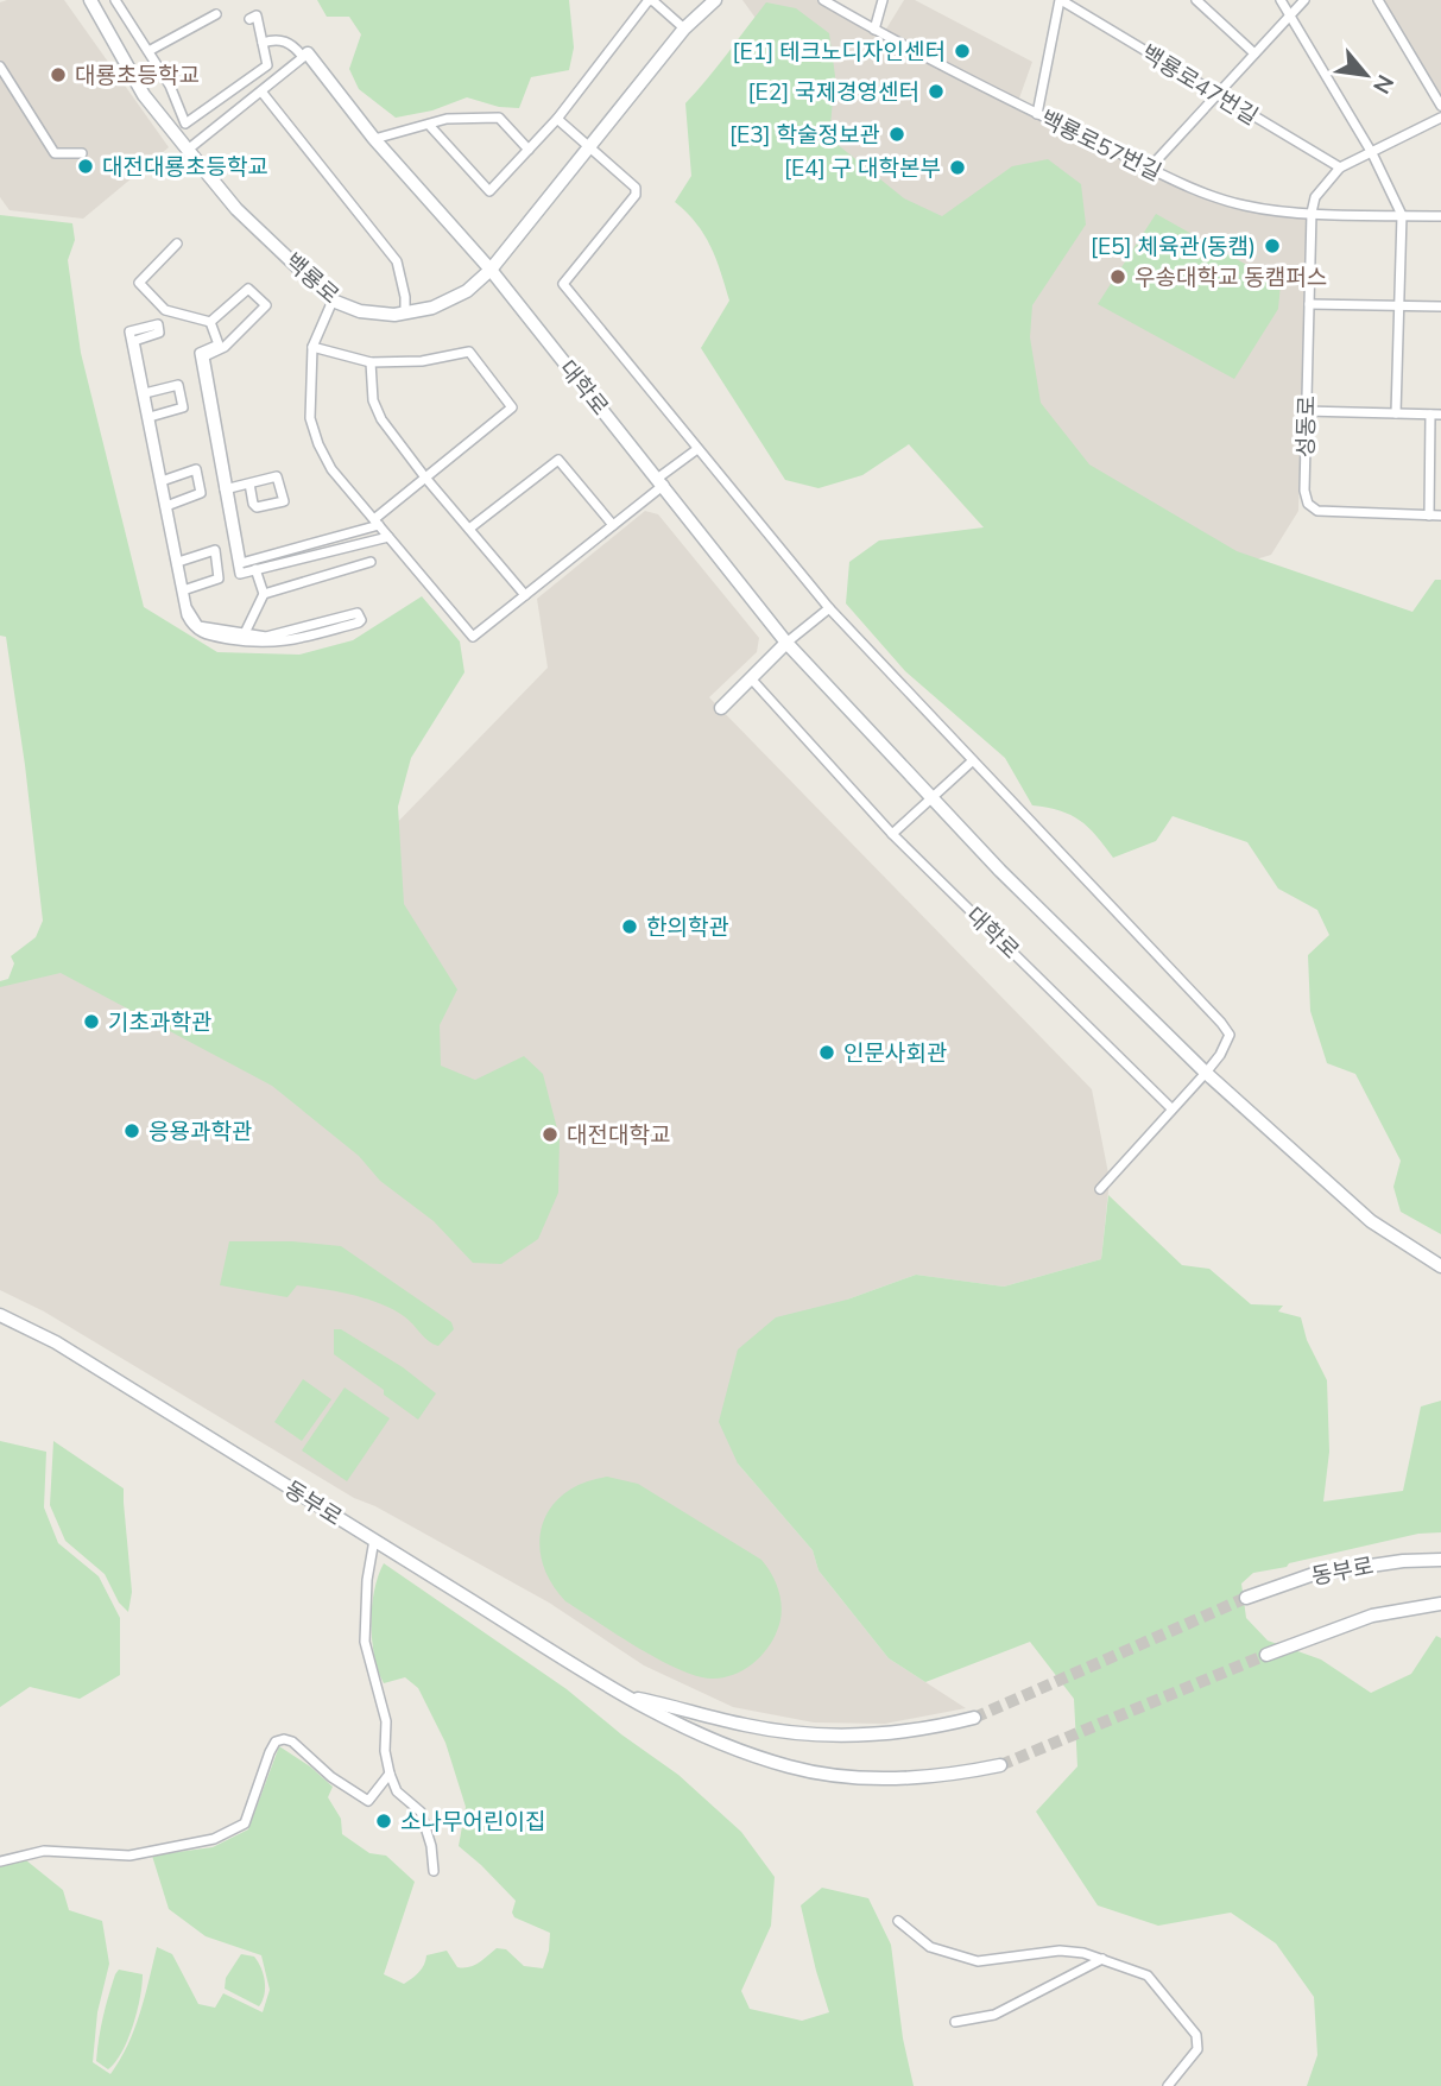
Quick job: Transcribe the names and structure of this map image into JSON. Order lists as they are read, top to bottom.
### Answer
{
  "streets": {
    "main road": ["백룡로", "대학로", "동부로"],
    "street": ["백룡로47번길", "백룡로57번길", "성동로"]
  },
  "crossings": [
    ["백룡로57번길", "성동로"],
    ["백룡로", "대학로"]
  ],
  "places": [
    "[E1] 테크노디자인센터",
    "대룡초등학교",
    "[E2] 국제경영센터",
    "[E3] 학술정보관",
    "대전대룡초등학교",
    "[E4] 구 대학본부",
    "[E5] 체육관(동캠)",
    "우송대학교 동캠퍼스",
    "한의학관",
    "기초과학관",
    "인문사회관",
    "응용과학관",
    "대전대학교",
    "소나무어린이집"
  ],
  "north": "bottom right"
}
